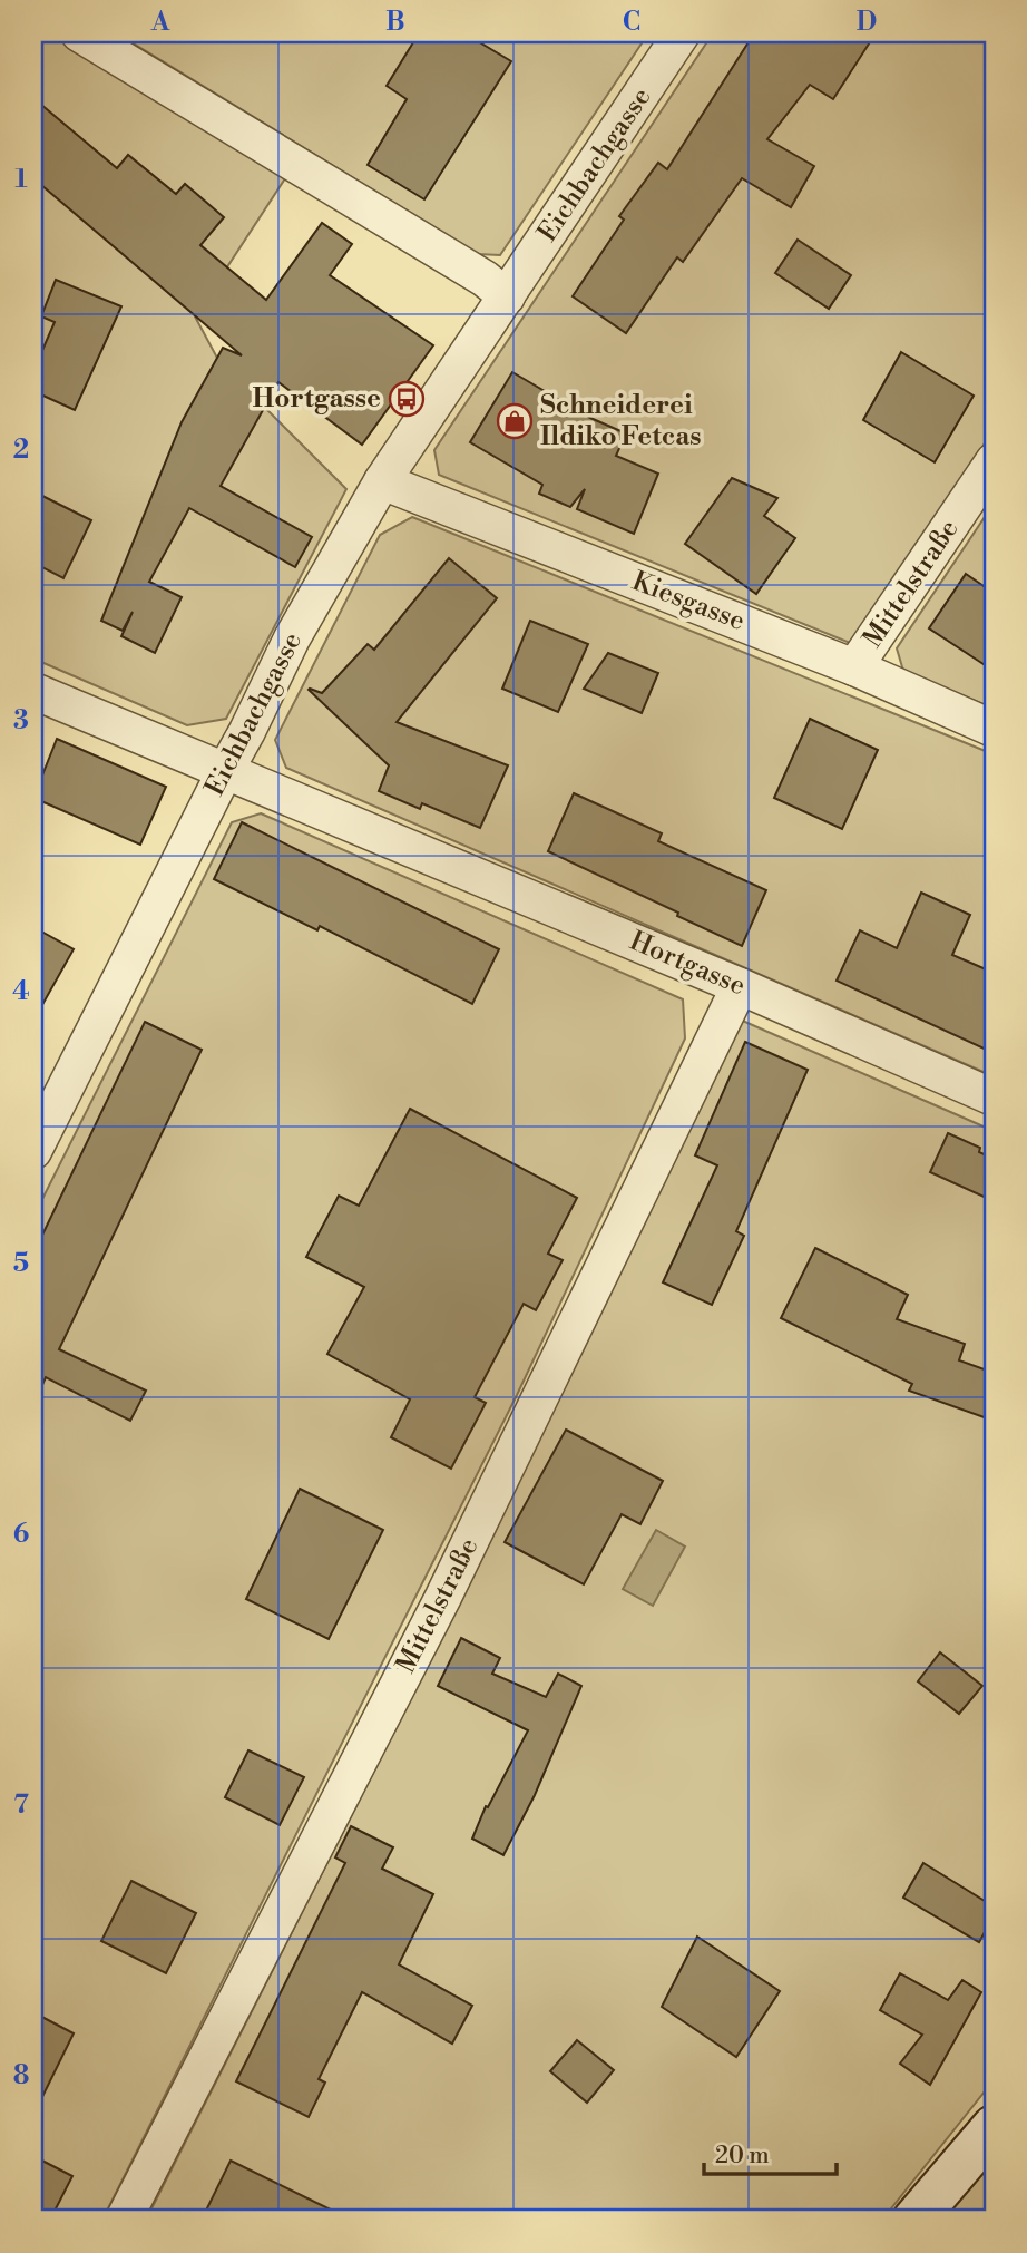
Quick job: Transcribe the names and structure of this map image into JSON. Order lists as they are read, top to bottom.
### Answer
{
  "streets": {
    "street": [
      "Eichbachgasse",
      "Mittelstraße",
      "Kiesgasse",
      "Hortgasse"
    ]
  },
  "crossings": [
    ["Eichbachgasse", "Kiesgasse"],
    ["Eichbachgasse", "Hortgasse"],
    ["Mittelstraße", "Kiesgasse"],
    ["Mittelstraße", "Hortgasse"]
  ],
  "places": {
    "bus stop": ["Hortgasse"],
    "shop": ["Schneiderei Ildiko Fetcas"]
  },
  "scale_bar": "20 m",
  "grid": {
    "columns": [
      "A",
      "B",
      "C",
      "D"
    ],
    "rows": [
      "1",
      "2",
      "3",
      "4",
      "5",
      "6",
      "7",
      "8"
    ]
  }
}
